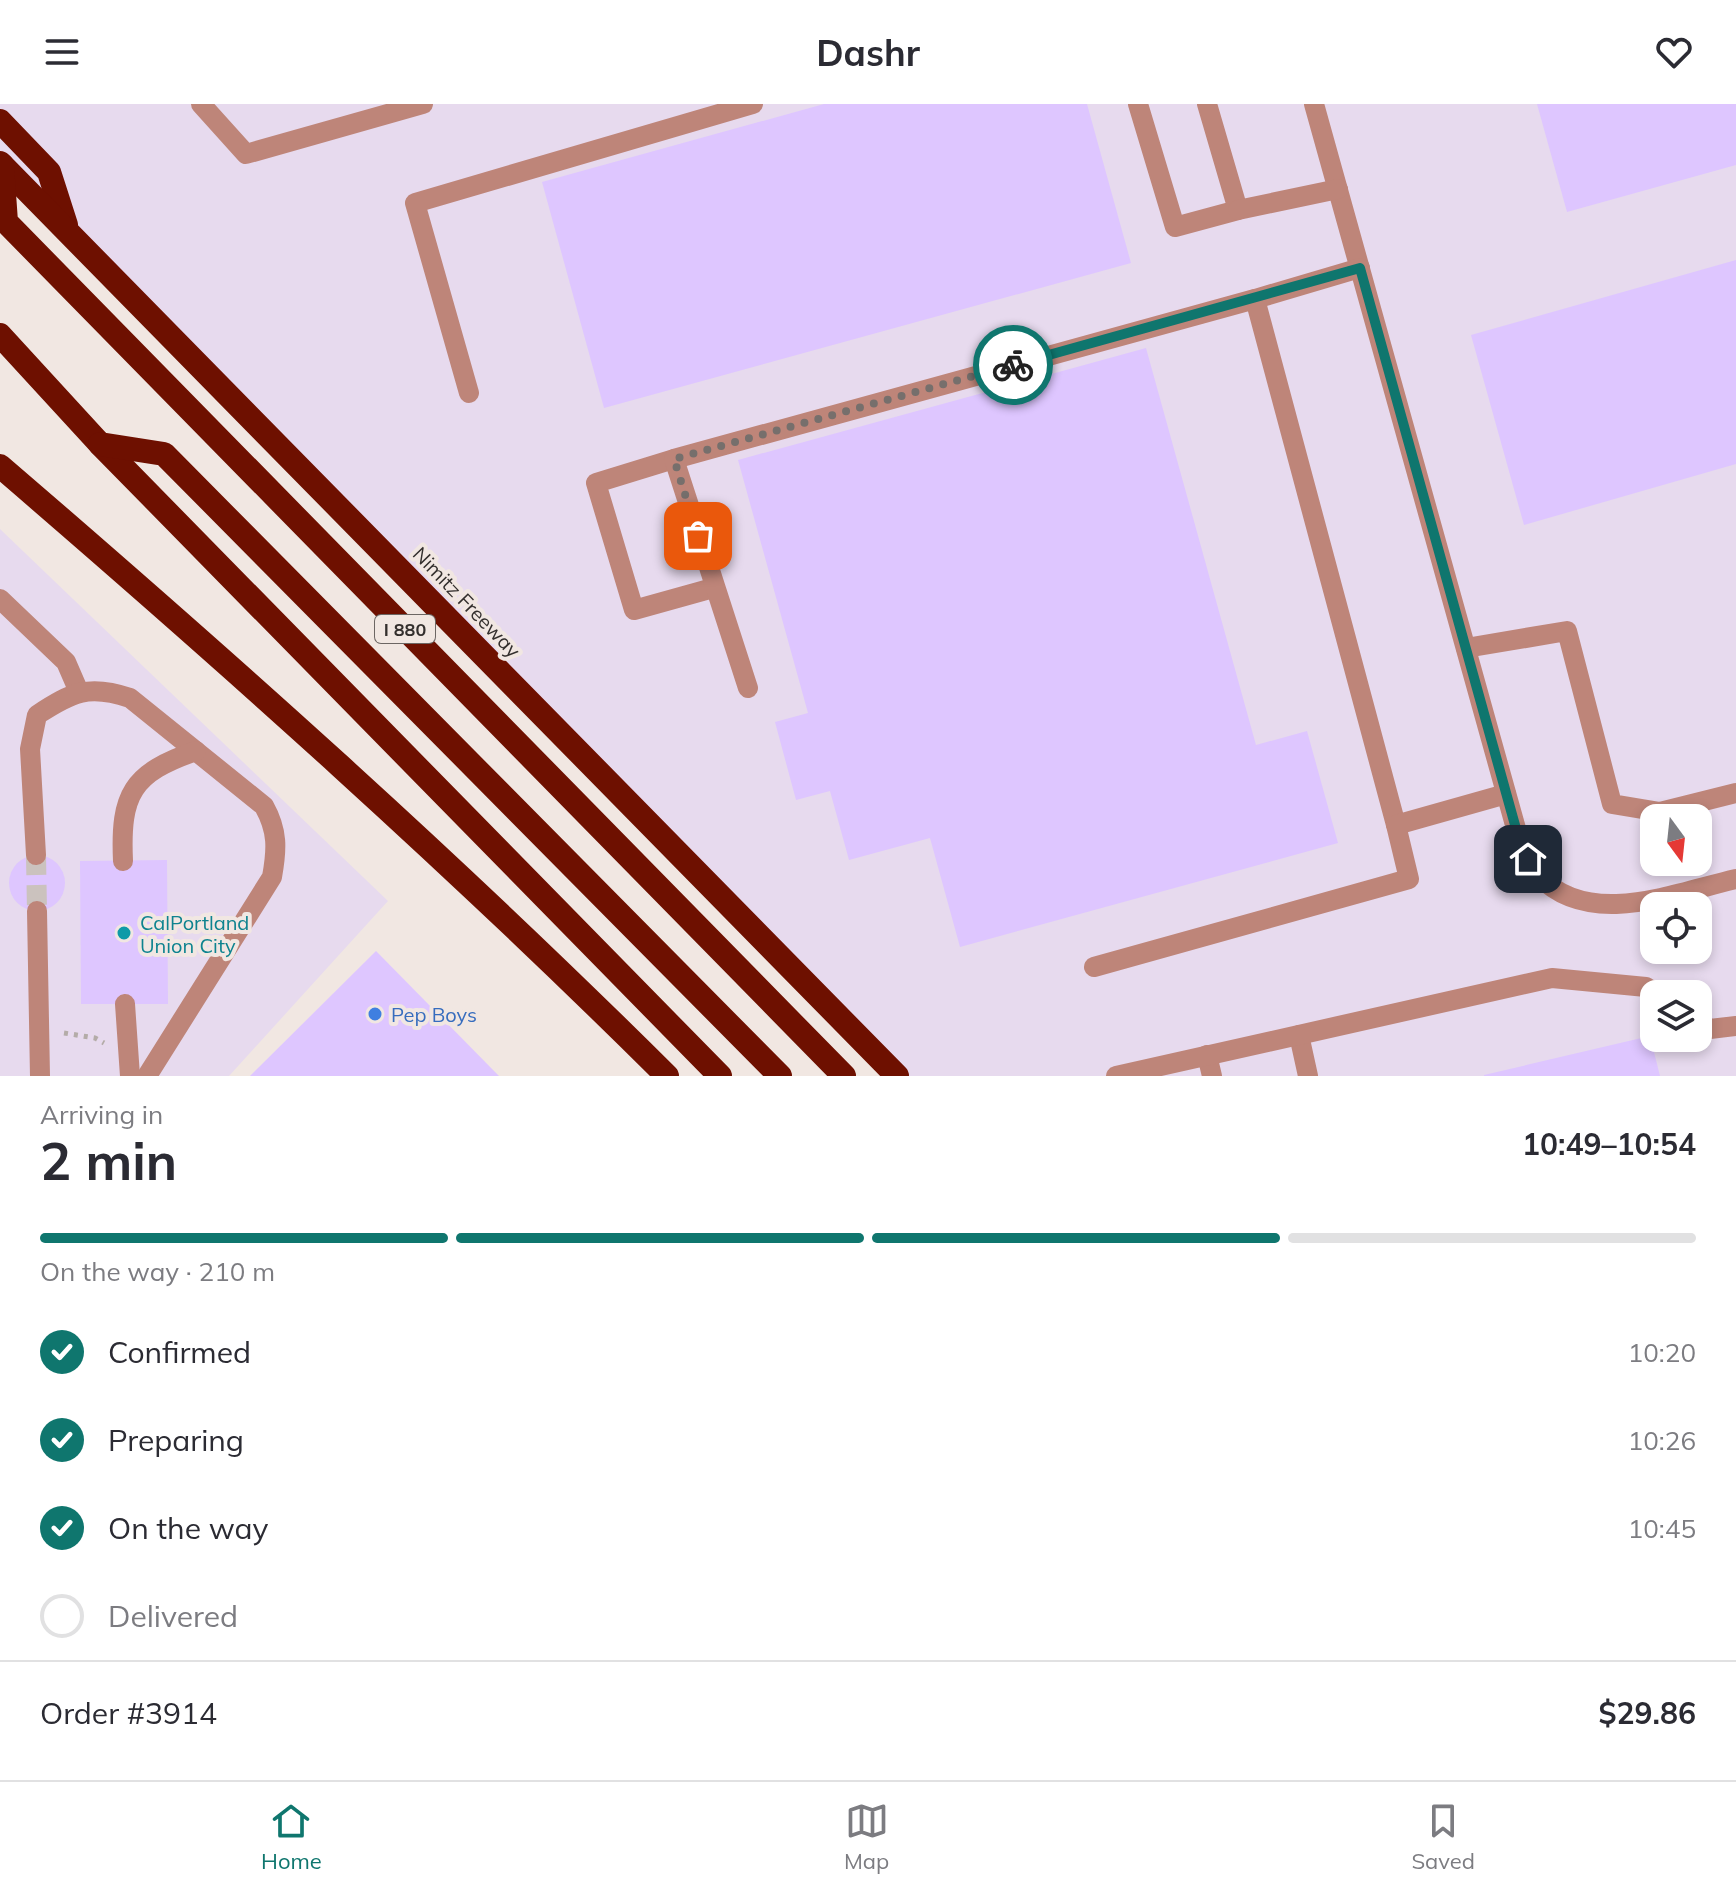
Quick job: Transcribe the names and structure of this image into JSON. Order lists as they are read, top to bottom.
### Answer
{
  "streets": {
    "highway": ["Nimitz Freeway", "I 880"]
  },
  "crossings": [
    ["Nimitz Freeway", "I 880"]
  ],
  "places": ["CalPortland Union City", "Pep Boys"],
  "north": "bottom",
  "page": {
    "header": "Dashr",
    "heading": ["2 min", "Arriving in", "10:49–10:54"],
    "panel": ["Order #3914", "$29.86"],
    "bar": "On the way · 210 m",
    "list": [
      ["Confirmed", "10:20"],
      ["Preparing", "10:26"],
      ["On the way", "10:45"],
      "Delivered"
    ],
    "tabs": ["Home", "Map", "Saved"]
  }
}
